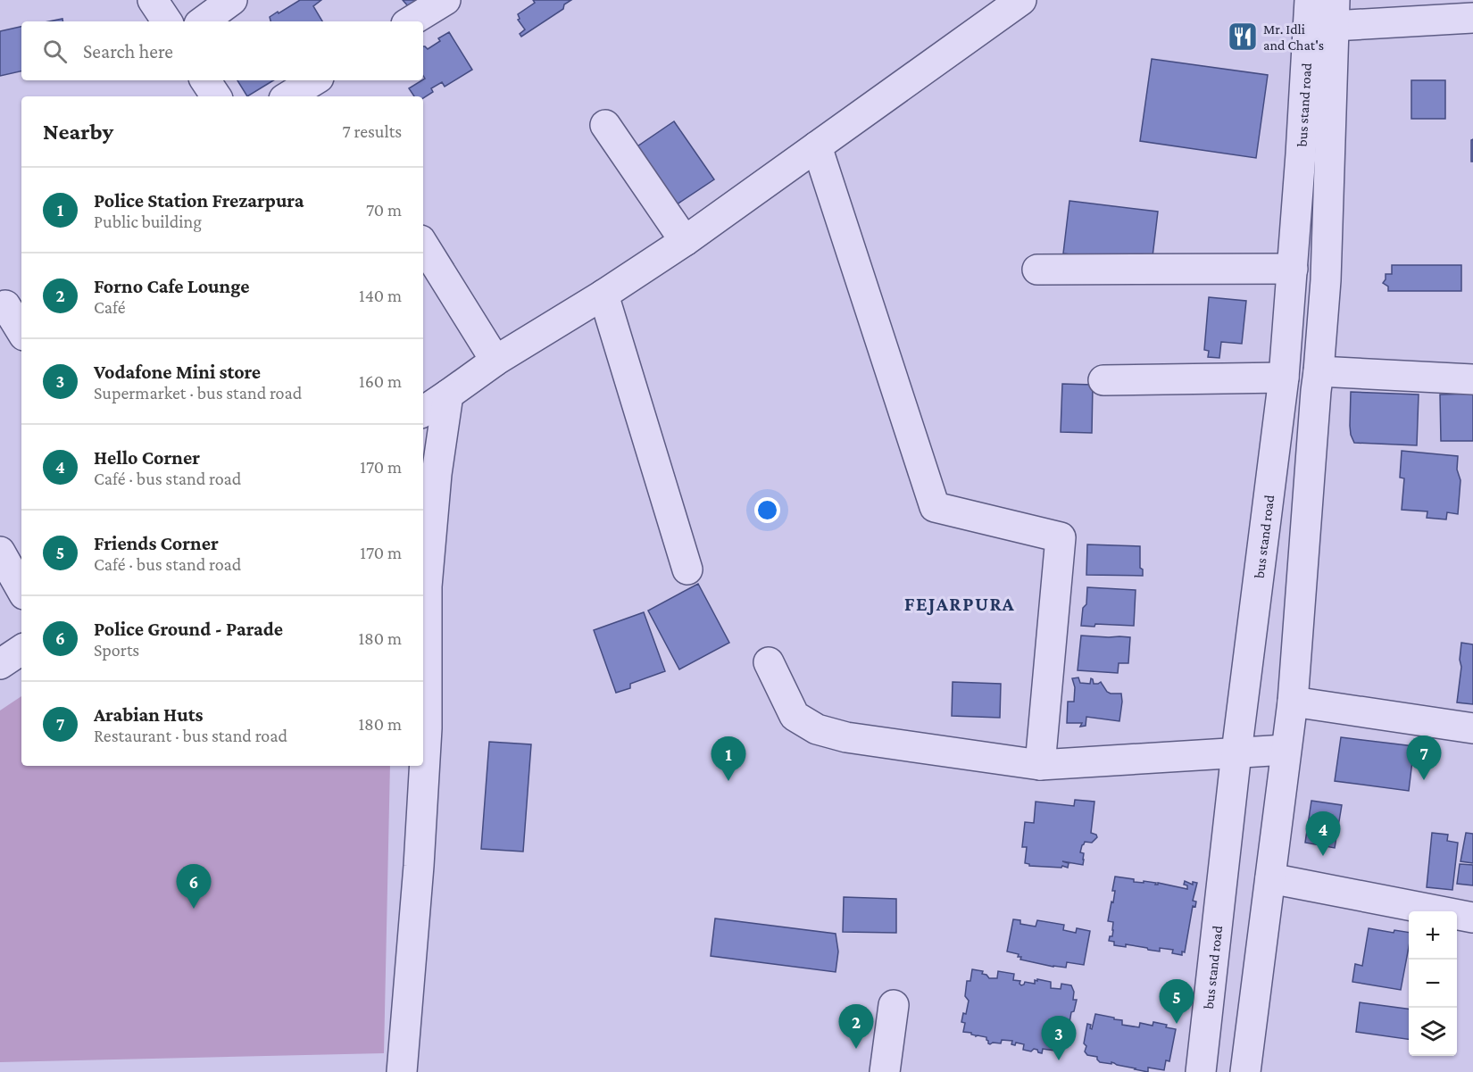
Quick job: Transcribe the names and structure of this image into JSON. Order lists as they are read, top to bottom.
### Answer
{
  "streets": {
    "street": ["bus stand road"]
  },
  "districts": ["FEJARPURA"],
  "places": {
    "restaurant": ["Mr. Idli and Chat's"]
  },
  "page": {
    "search": "Search here",
    "heading": ["Nearby", "7 results"],
    "list": [
      {
        "mark": "1",
        "name": "Police Station Frezarpura",
        "note": "Public building",
        "value": "70 m"
      },
      {
        "mark": "2",
        "name": "Forno Cafe Lounge",
        "note": "Café",
        "value": "140 m"
      },
      {
        "mark": "3",
        "name": "Vodafone Mini store",
        "note": "Supermarket · bus stand road",
        "value": "160 m"
      },
      {
        "mark": "4",
        "name": "Hello Corner",
        "note": "Café · bus stand road",
        "value": "170 m"
      },
      {
        "mark": "5",
        "name": "Friends Corner",
        "note": "Café · bus stand road",
        "value": "170 m"
      },
      {
        "mark": "6",
        "name": "Police Ground - Parade",
        "note": "Sports",
        "value": "180 m"
      },
      {
        "mark": "7",
        "name": "Arabian Huts",
        "note": "Restaurant · bus stand road",
        "value": "180 m"
      }
    ],
    "pins": [
      "7",
      "1",
      "4",
      "6",
      "5",
      "2",
      "3"
    ],
    "map_buttons": ["+", "−"]
  }
}
